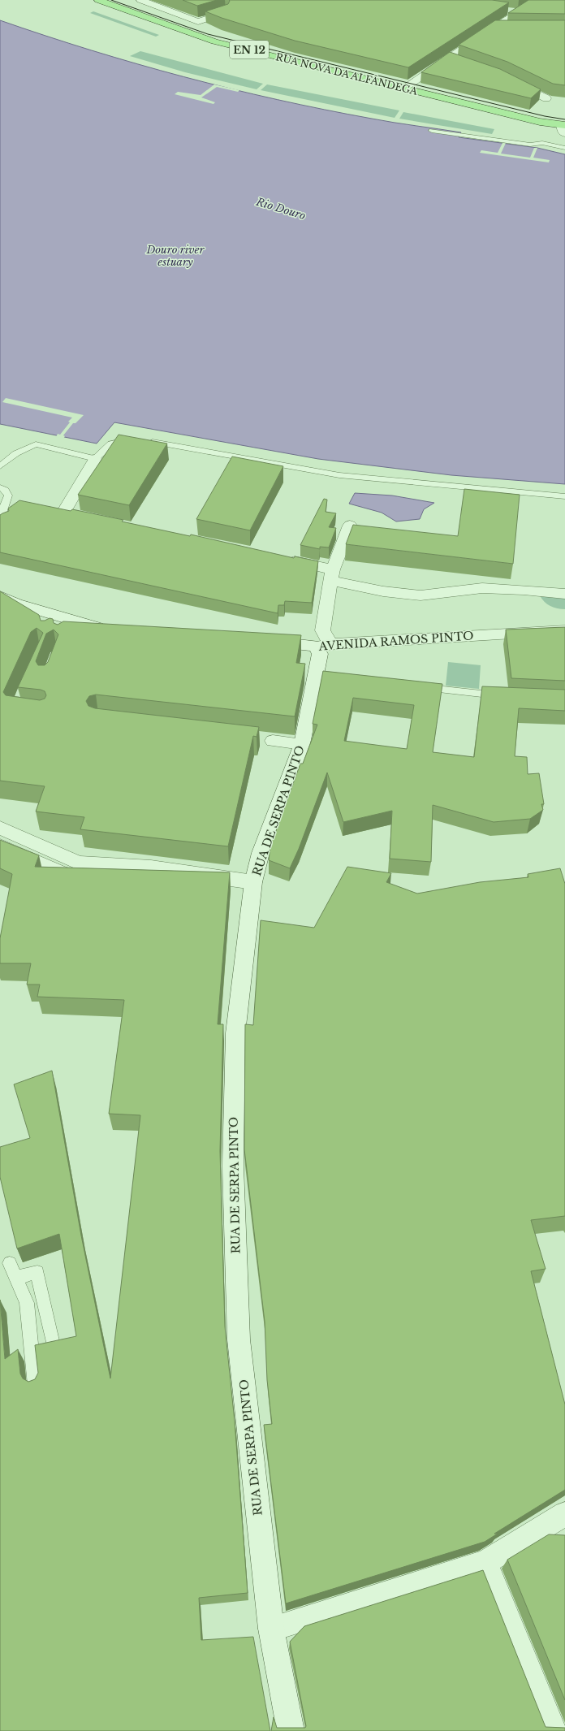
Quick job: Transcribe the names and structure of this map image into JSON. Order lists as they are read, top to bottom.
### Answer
{
  "streets": {
    "main road": ["EN 12", "RUA NOVA DA ALFÂNDEGA"],
    "street": ["AVENIDA RAMOS PINTO", "RUA DE SERPA PINTO"]
  },
  "crossings": [
    ["AVENIDA RAMOS PINTO", "RUA DE SERPA PINTO"]
  ],
  "water": ["Rio Douro", "Douro river estuary"]
}
